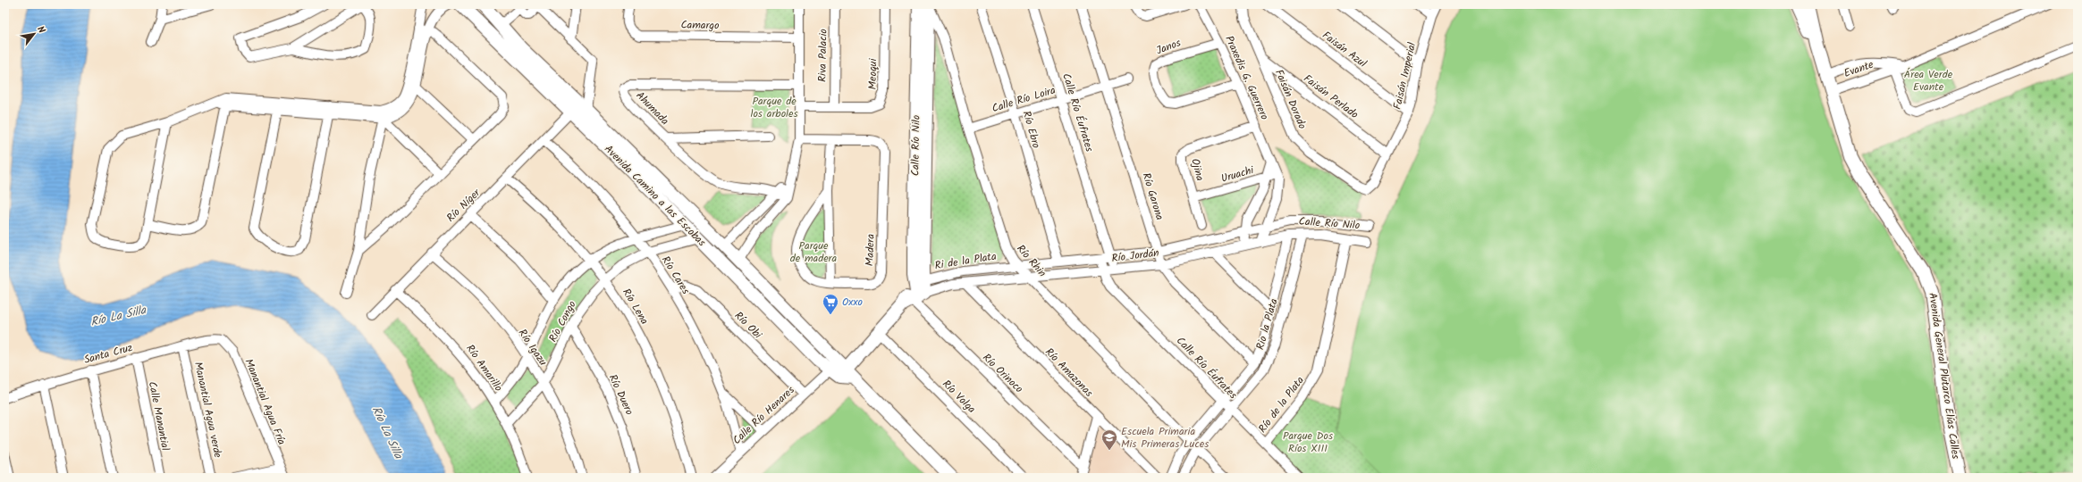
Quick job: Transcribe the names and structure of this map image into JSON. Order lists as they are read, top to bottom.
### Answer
{
  "streets": {
    "street": [
      "Camargo",
      "Janos",
      "Faisán Azul",
      "Riva Palacio",
      "Evante",
      "Meoqui",
      "Faisán Imperial",
      "Praxedis G. Guerrero",
      "Faisán Perlado",
      "Calle Río Loira",
      "Faisán Dorado",
      "Ahumada",
      "Calle Río Éufrates",
      "Río Ebro",
      "Calle Río Nilo",
      "Ojina",
      "Uruachi",
      "Avenida Camino a las Escobas",
      "Río Garona",
      "Río Níger",
      "Madera",
      "Río Jordán",
      "Ri de la Plata",
      "Río Rhin",
      "Río Cares",
      "Río Lena",
      "Río Congo",
      "Rio la Plata",
      "Río Obi",
      "Río Igazu",
      "Santa Cruz",
      "Río Amarillo",
      "Río Amazonas",
      "Río Orinoco",
      "Avenida General Plutarco Elías Calles",
      "Río Duero",
      "Río Volga",
      "Manantial Agua Fría",
      "Río de la Plata",
      "Manantial Agua verde",
      "Calle Río Henares",
      "Calle Manantial"
    ]
  },
  "crossings": [
    ["Janos", "Praxedis G. Guerrero"],
    ["Faisán Azul", "Faisán Imperial"],
    ["Riva Palacio", "Meoqui"],
    ["Evante", "Avenida General Plutarco Elías Calles"],
    ["Faisán Imperial", "Faisán Perlado"],
    ["Faisán Imperial", "Faisán Dorado"],
    ["Praxedis G. Guerrero", "Calle Río Nilo"],
    ["Praxedis G. Guerrero", "Ojina"],
    ["Praxedis G. Guerrero", "Uruachi"],
    ["Praxedis G. Guerrero", "Río Jordán"],
    ["Faisán Perlado", "Faisán Dorado"],
    ["Calle Río Loira", "Calle Río Éufrates"],
    ["Calle Río Loira", "Río Ebro"],
    ["Calle Río Loira", "Río Garona"],
    ["Calle Río Loira", "Río Rhin"],
    ["Calle Río Éufrates", "Río Jordán"],
    ["Calle Río Éufrates", "Ri de la Plata"],
    ["Calle Río Éufrates", "Rio la Plata"],
    ["Calle Río Éufrates", "Río de la Plata"],
    ["Río Ebro", "Ri de la Plata"],
    ["Calle Río Nilo", "Río Jordán"],
    ["Calle Río Nilo", "Ri de la Plata"],
    ["Calle Río Nilo", "Río Rhin"],
    ["Calle Río Nilo", "Río Orinoco"],
    ["Ojina", "Uruachi"],
    ["Avenida Camino a las Escobas", "Río Níger"],
    ["Avenida Camino a las Escobas", "Río Congo"],
    ["Avenida Camino a las Escobas", "Calle Río Henares"],
    ["Río Garona", "Río Jordán"],
    ["Río Garona", "Ri de la Plata"],
    ["Río Garona", "Rio la Plata"],
    ["Río Níger", "Río Cares"],
    ["Río Níger", "Río Lena"],
    ["Río Níger", "Río Igazu"],
    ["Río Níger", "Río Amarillo"],
    ["Río Jordán", "Ri de la Plata"],
    ["Río Jordán", "Río Rhin"],
    ["Río Jordán", "Rio la Plata"],
    ["Río Jordán", "Río Amazonas"],
    ["Río Jordán", "Río Orinoco"],
    ["Río Jordán", "Río de la Plata"],
    ["Ri de la Plata", "Río Rhin"],
    ["Ri de la Plata", "Río Orinoco"],
    ["Río Rhin", "Rio la Plata"],
    ["Río Cares", "Río Congo"],
    ["Río Cares", "Río Obi"],
    ["Río Cares", "Calle Río Henares"],
    ["Río Lena", "Río Congo"],
    ["Río Congo", "Río Igazu"],
    ["Río Congo", "Río Amarillo"],
    ["Río Congo", "Río Duero"],
    ["Río Obi", "Calle Río Henares"],
    ["Santa Cruz", "Manantial Agua Fría"],
    ["Santa Cruz", "Manantial Agua verde"],
    ["Santa Cruz", "Calle Manantial"]
  ],
  "water": ["Río La Silla"],
  "parks": [
    "Área Verde Evante",
    "Parque de los arboles",
    "Parque de madera",
    "Parque Dos Ríos XIII"
  ],
  "places": {
    "supermarket": ["Oxxo"],
    "school or university": ["Escuela Primaria Mis Primeras Luces"]
  },
  "north": "top right"
}
